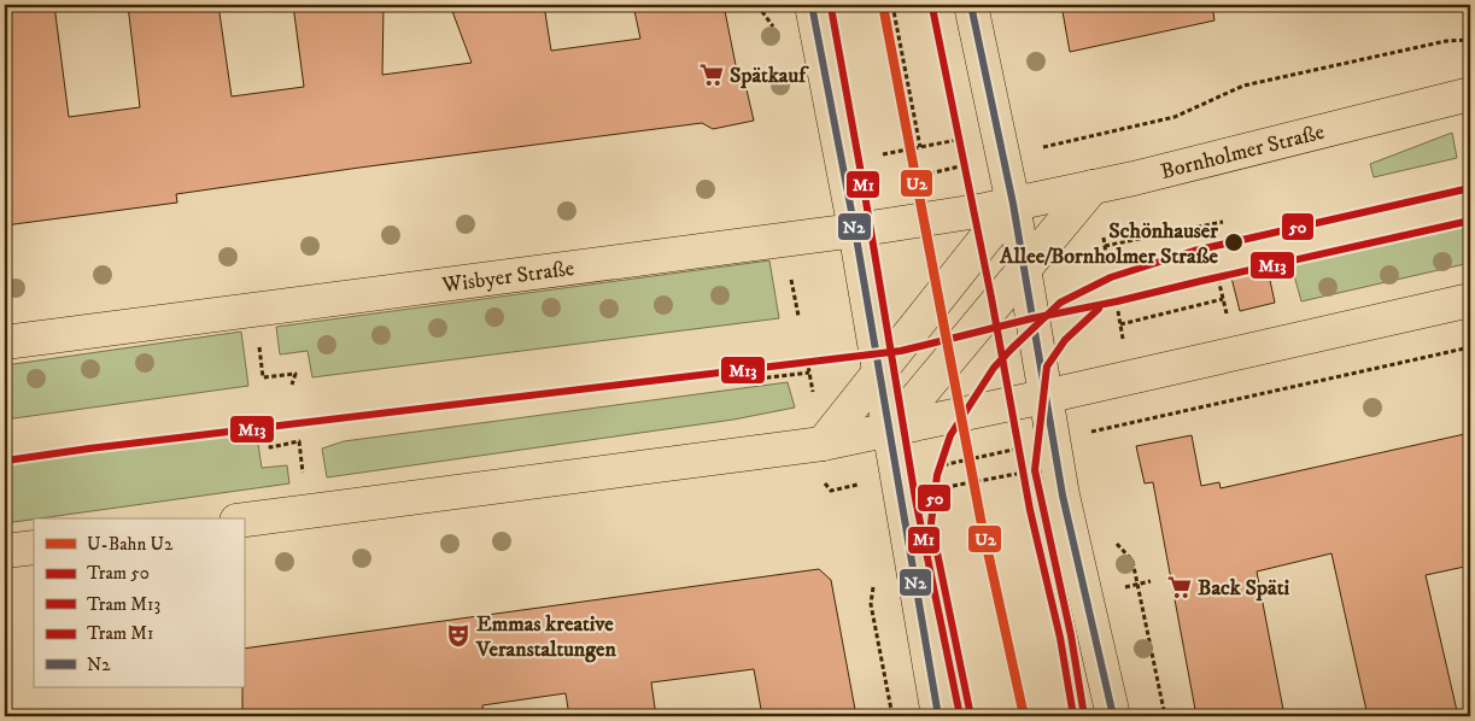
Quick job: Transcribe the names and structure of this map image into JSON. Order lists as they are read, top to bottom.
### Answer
{
  "streets": {
    "main road": ["Bornholmer Straße", "Wisbyer Straße"]
  },
  "crossings": [
    ["Bornholmer Straße", "Wisbyer Straße"]
  ],
  "places": {
    "supermarket": ["Spätkauf", "Back Späti"],
    "other": ["Schönhauser Allee/Bornholmer Straße"],
    "theatre": ["Emmas kreative Veranstaltungen"]
  },
  "lines": [
    "metro line U2",
    "transit line N2",
    "tram line M1",
    "tram line 50",
    "tram line M13"
  ],
  "legend": [
    "U-Bahn U2",
    "Tram 50",
    "Tram M13",
    "Tram M1",
    "N2"
  ]
}
